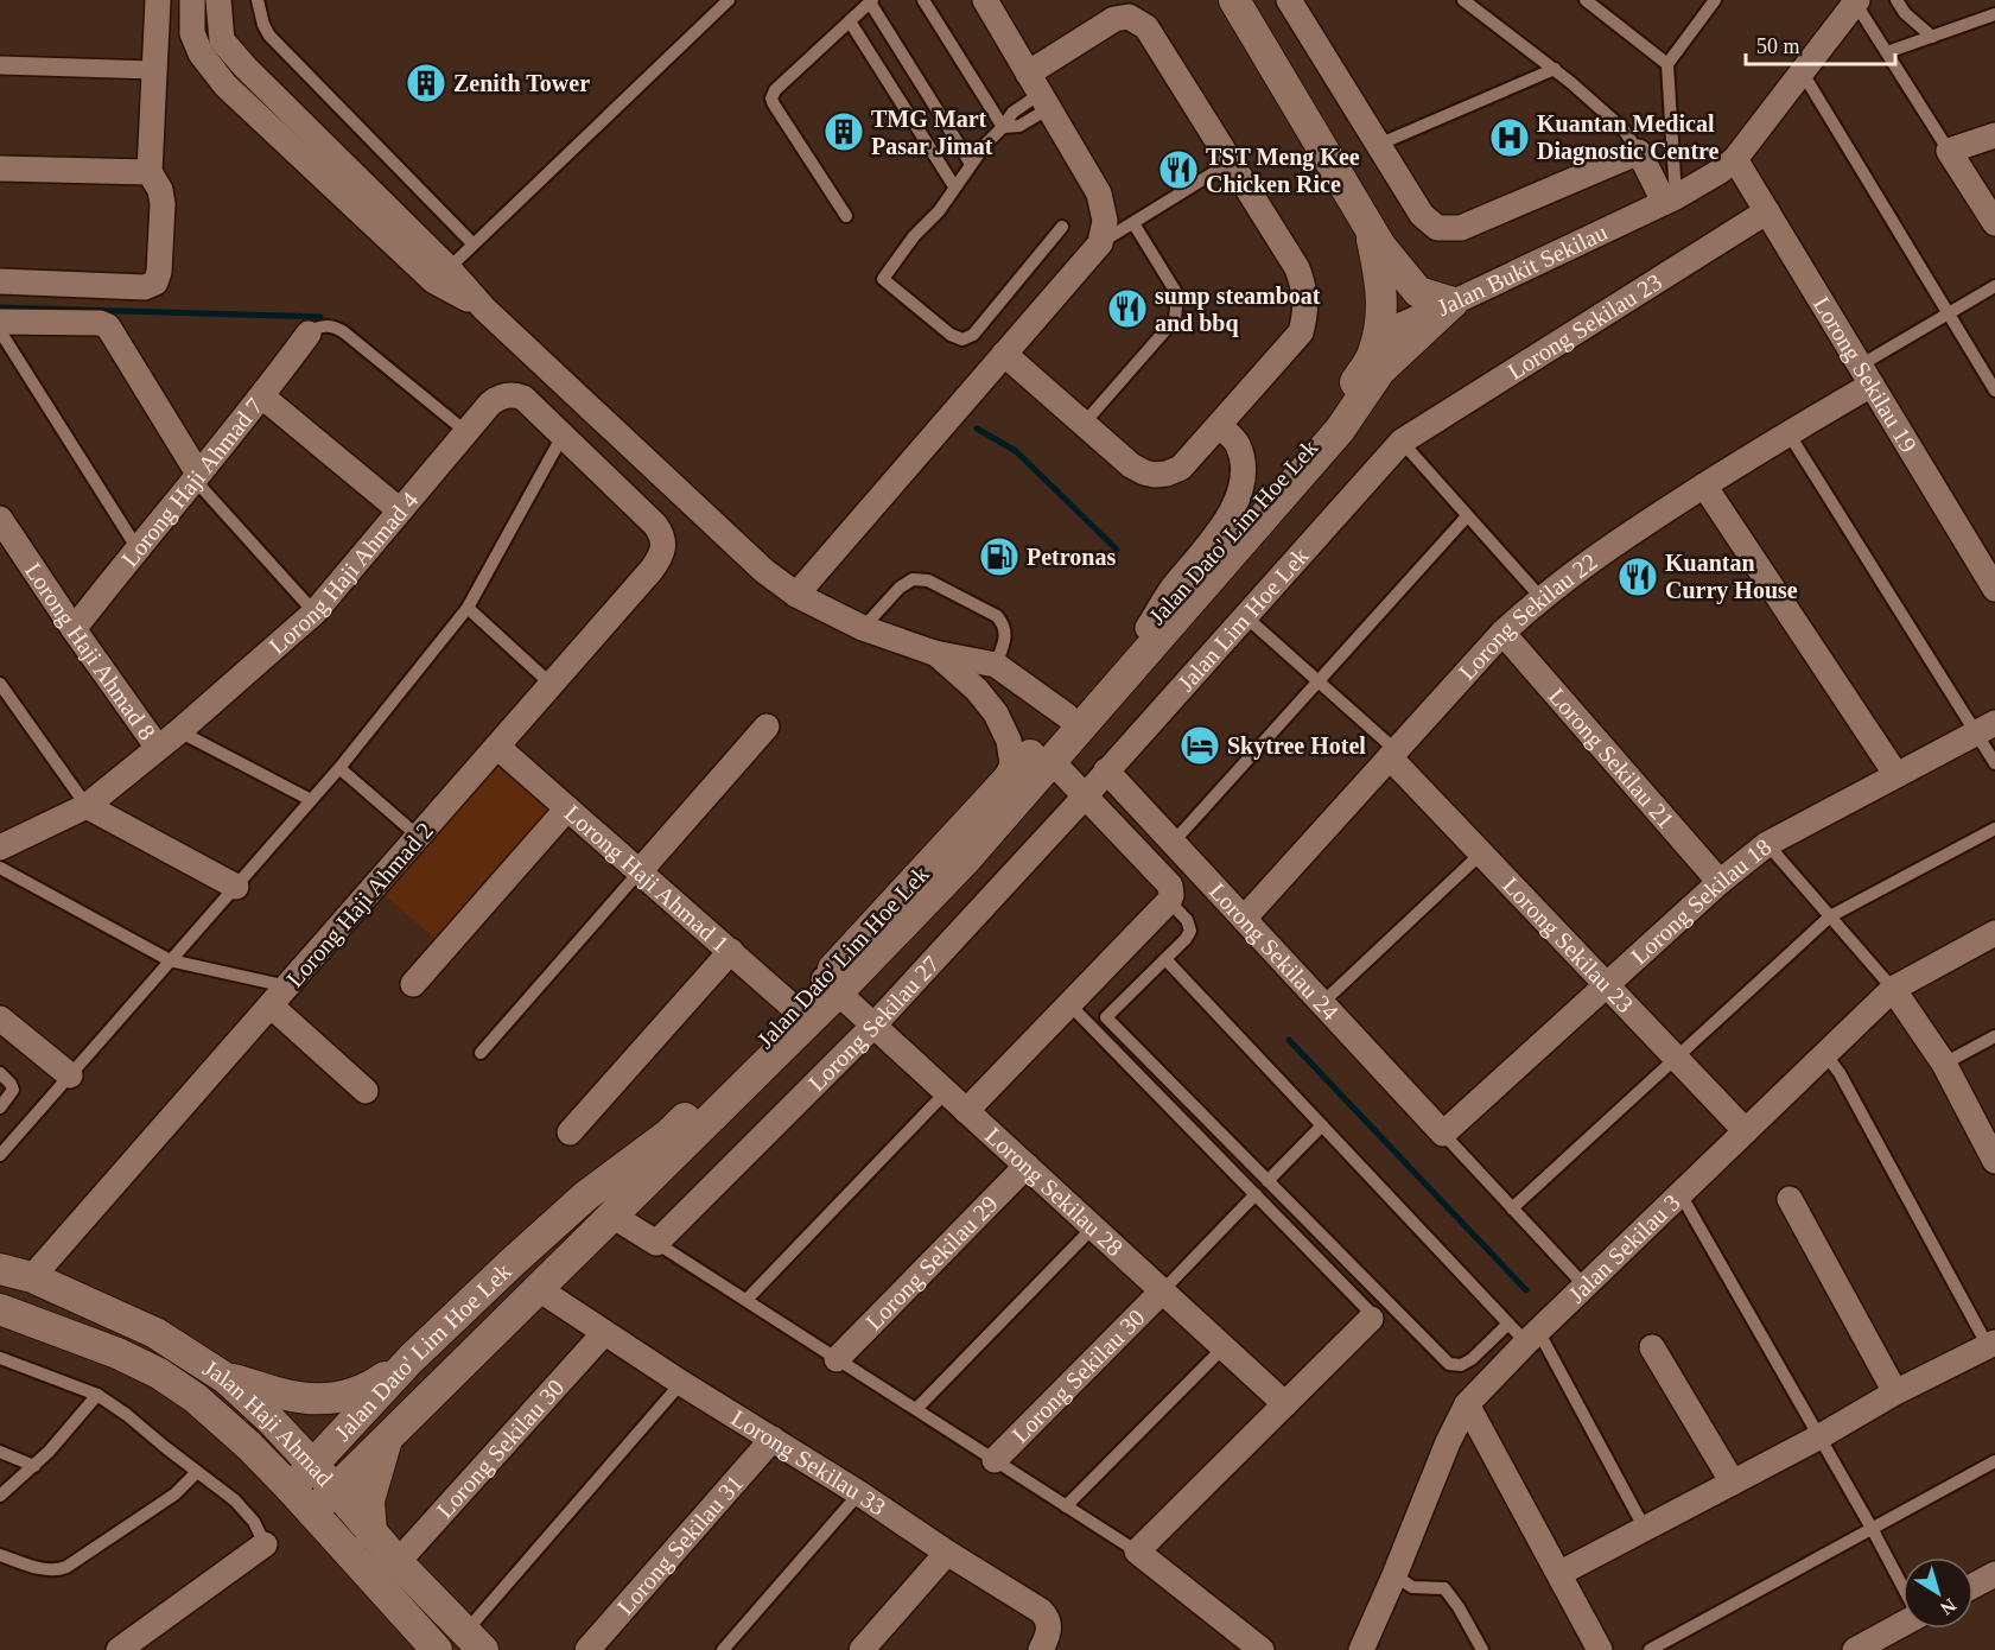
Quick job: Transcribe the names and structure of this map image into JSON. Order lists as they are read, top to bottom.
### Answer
{
  "streets": {
    "street": [
      "Jalan Bukit Sekilau",
      "Lorong Sekilau 23",
      "Lorong Sekilau 19",
      "Lorong Haji Ahmad 7",
      "Jalan Dato' Lim Hoe Lek",
      "Lorong Haji Ahmad 4",
      "Lorong Sekilau 22",
      "Jalan Lim Hoe Lek",
      "Lorong Haji Ahmad 8",
      "Lorong Sekilau 21",
      "Lorong Haji Ahmad 1",
      "Lorong Sekilau 18",
      "Lorong Haji Ahmad 2",
      "Lorong Sekilau 24",
      "Lorong Sekilau 27",
      "Lorong Sekilau 28",
      "Jalan Sekilau 3",
      "Lorong Sekilau 29",
      "Lorong Sekilau 30",
      "Jalan Haji Ahmad",
      "Lorong Sekilau 33",
      "Lorong Sekilau 31"
    ]
  },
  "crossings": [
    ["Jalan Bukit Sekilau", "Lorong Sekilau 19"],
    ["Jalan Bukit Sekilau", "Jalan Dato' Lim Hoe Lek"],
    ["Lorong Sekilau 23", "Lorong Sekilau 19"],
    ["Lorong Sekilau 23", "Lorong Sekilau 22"],
    ["Lorong Sekilau 23", "Jalan Lim Hoe Lek"],
    ["Lorong Sekilau 23", "Lorong Sekilau 18"],
    ["Lorong Sekilau 23", "Jalan Sekilau 3"],
    ["Lorong Sekilau 19", "Lorong Sekilau 22"],
    ["Lorong Haji Ahmad 7", "Lorong Haji Ahmad 8"],
    ["Jalan Dato' Lim Hoe Lek", "Lorong Haji Ahmad 1"],
    ["Jalan Dato' Lim Hoe Lek", "Lorong Sekilau 28"],
    ["Jalan Dato' Lim Hoe Lek", "Jalan Haji Ahmad"],
    ["Jalan Dato' Lim Hoe Lek", "Lorong Sekilau 33"],
    ["Lorong Haji Ahmad 4", "Lorong Haji Ahmad 8"],
    ["Lorong Haji Ahmad 4", "Lorong Haji Ahmad 2"],
    ["Lorong Sekilau 22", "Lorong Sekilau 21"],
    ["Lorong Sekilau 22", "Lorong Sekilau 24"],
    ["Jalan Lim Hoe Lek", "Lorong Sekilau 24"],
    ["Jalan Lim Hoe Lek", "Lorong Sekilau 27"],
    ["Lorong Sekilau 21", "Lorong Sekilau 18"],
    ["Lorong Haji Ahmad 1", "Lorong Haji Ahmad 2"],
    ["Lorong Sekilau 18", "Lorong Sekilau 24"],
    ["Lorong Haji Ahmad 2", "Jalan Haji Ahmad"],
    ["Lorong Sekilau 27", "Lorong Sekilau 28"],
    ["Lorong Sekilau 28", "Lorong Sekilau 29"],
    ["Lorong Sekilau 28", "Lorong Sekilau 30"],
    ["Lorong Sekilau 30", "Jalan Haji Ahmad"],
    ["Lorong Sekilau 30", "Lorong Sekilau 33"],
    ["Lorong Sekilau 33", "Lorong Sekilau 31"]
  ],
  "places": {
    "building": ["Zenith Tower", "TMG Mart Pasar Jimat"],
    "hospital": ["Kuantan Medical Diagnostic Centre"],
    "restaurant": ["TST Meng Kee Chicken Rice", "sump steamboat and bbq", "Kuantan Curry House"],
    "fuel station": ["Petronas"],
    "hotel": ["Skytree Hotel"]
  },
  "scale_bar": "50 m",
  "north": "bottom right"
}
